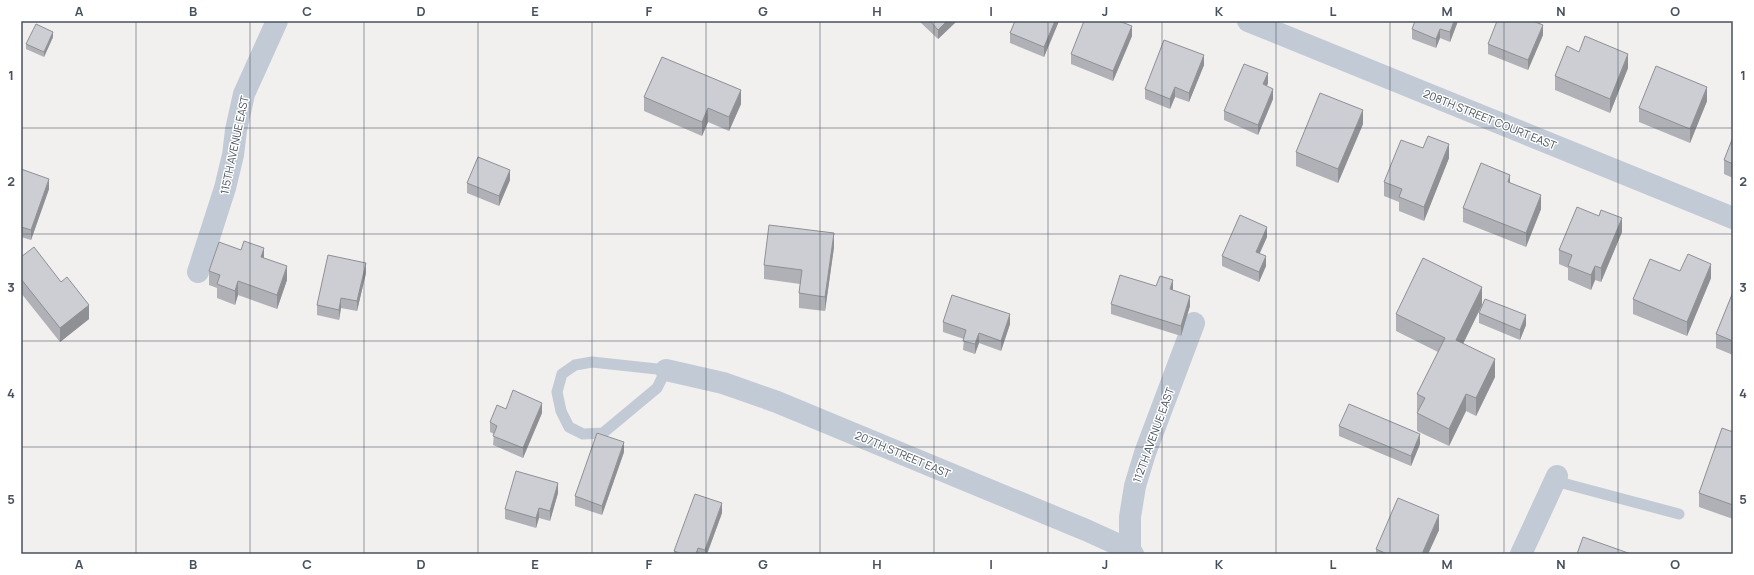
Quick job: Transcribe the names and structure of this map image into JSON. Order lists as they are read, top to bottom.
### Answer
{
  "streets": {
    "street": [
      "208TH STREET COURT EAST",
      "115TH AVENUE EAST",
      "112TH AVENUE EAST",
      "207TH STREET EAST"
    ]
  },
  "crossings": [
    ["112TH AVENUE EAST", "207TH STREET EAST"]
  ],
  "grid": {
    "columns": [
      "A",
      "B",
      "C",
      "D",
      "E",
      "F",
      "G",
      "H",
      "I",
      "J",
      "K",
      "L",
      "M",
      "N",
      "O"
    ],
    "rows": [
      "1",
      "2",
      "3",
      "4",
      "5"
    ]
  }
}
